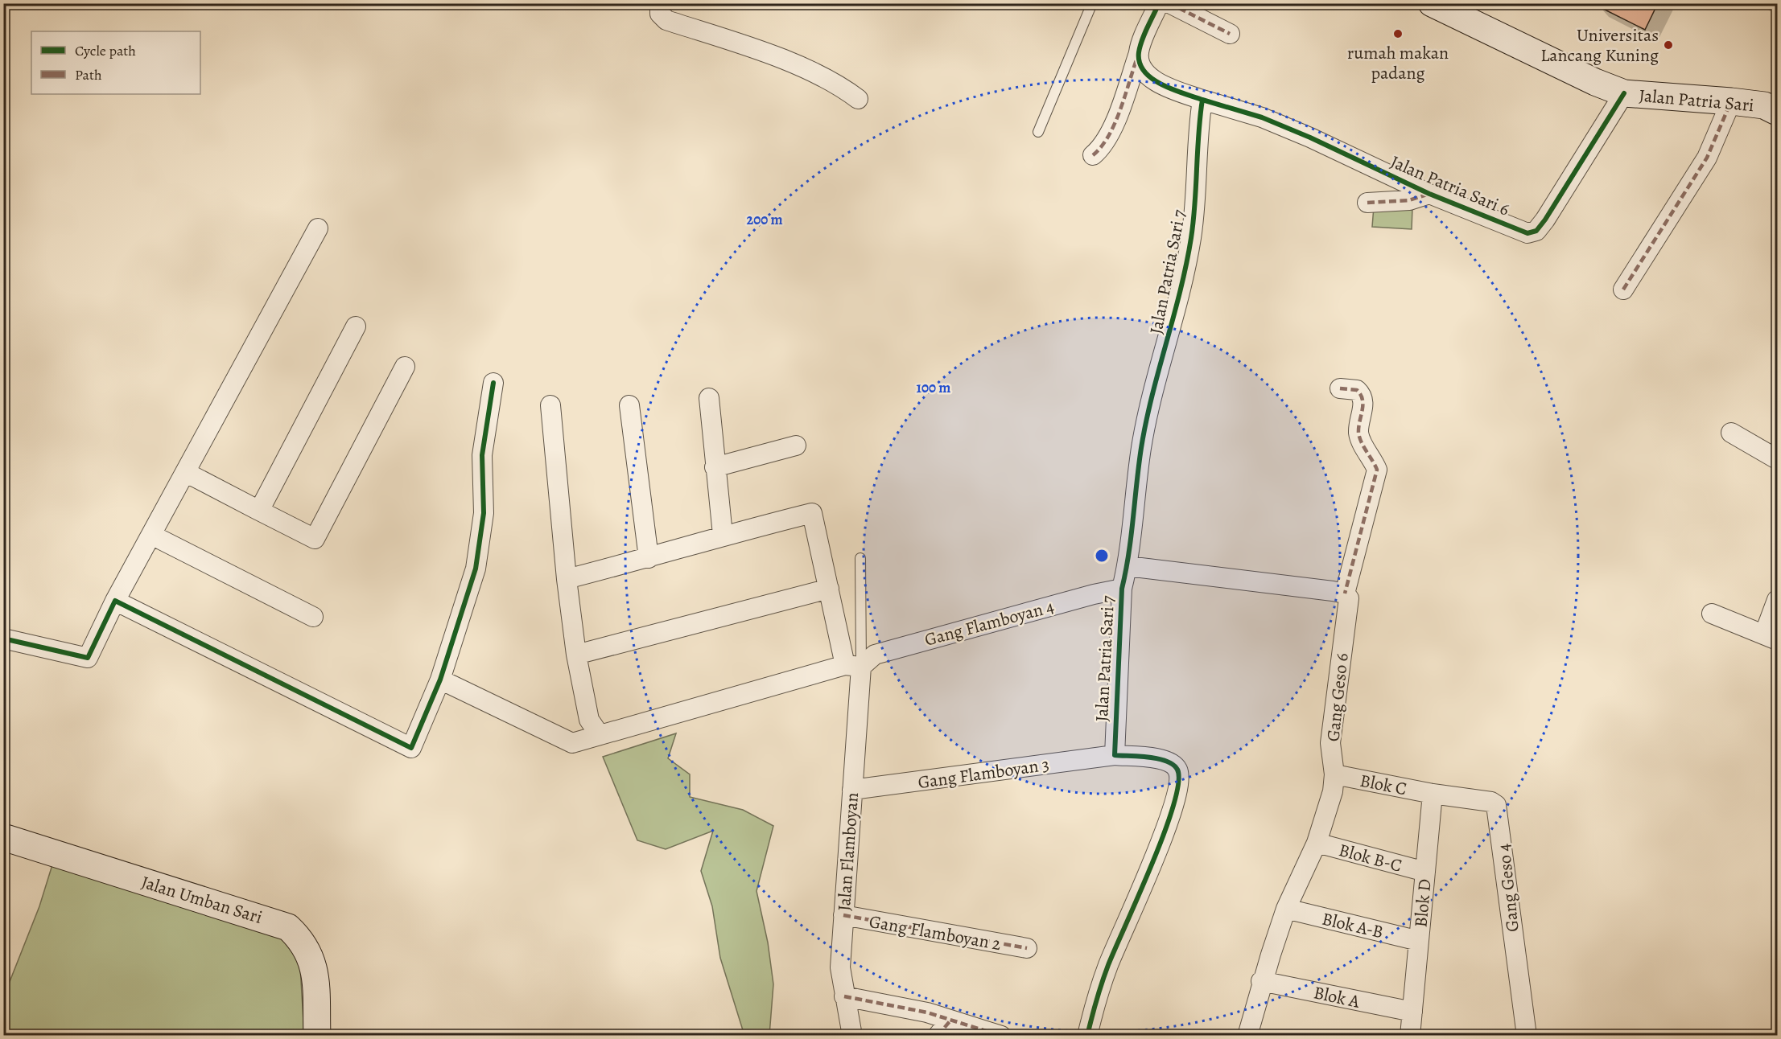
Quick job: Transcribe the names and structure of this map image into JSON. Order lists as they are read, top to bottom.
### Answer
{
  "streets": {
    "street": [
      "Jalan Patria Sari",
      "Jalan Patria Sari 6",
      "Jalan Patria Sari 7",
      "Gang Flamboyan 4",
      "Gang Geso 6",
      "Gang Flamboyan 3",
      "Blok C",
      "Jalan Flamboyan",
      "Blok B-C",
      "Gang Geso 4",
      "Jalan Umban Sari",
      "Blok D",
      "Blok A-B",
      "Gang Flamboyan 2",
      "Blok A"
    ]
  },
  "crossings": [
    ["Jalan Patria Sari", "Jalan Patria Sari 6"],
    ["Jalan Patria Sari 6", "Jalan Patria Sari 7"],
    ["Jalan Patria Sari 7", "Gang Flamboyan 4"],
    ["Jalan Patria Sari 7", "Gang Flamboyan 3"],
    ["Gang Flamboyan 4", "Jalan Flamboyan"],
    ["Gang Geso 6", "Blok C"],
    ["Gang Geso 6", "Blok B-C"],
    ["Gang Geso 6", "Blok A-B"],
    ["Gang Geso 6", "Blok A"],
    ["Gang Flamboyan 3", "Jalan Flamboyan"],
    ["Blok C", "Gang Geso 4"],
    ["Blok C", "Blok D"],
    ["Jalan Flamboyan", "Gang Flamboyan 2"],
    ["Blok B-C", "Blok D"],
    ["Gang Geso 4", "Blok D"],
    ["Blok D", "Blok A-B"],
    ["Blok D", "Blok A"]
  ],
  "places": ["rumah makan padang", "Universitas Lancang Kuning"],
  "legend": ["Cycle path", "Path"],
  "rings": ["200 m", "100 m"]
}
